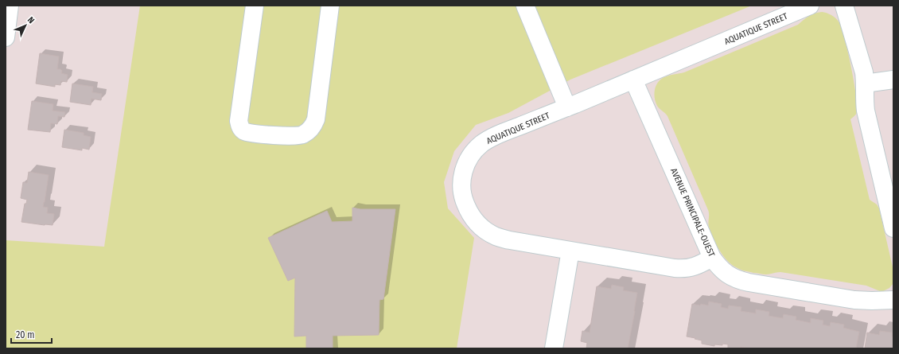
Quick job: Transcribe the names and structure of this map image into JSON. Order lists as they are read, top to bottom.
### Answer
{
  "streets": {
    "street": ["AQUATIQUE STREET", "AVENUE PRINCIPALE-OUEST"]
  },
  "crossings": [
    ["AQUATIQUE STREET", "AVENUE PRINCIPALE-OUEST"]
  ],
  "scale_bar": "20 m",
  "north": "top right"
}
